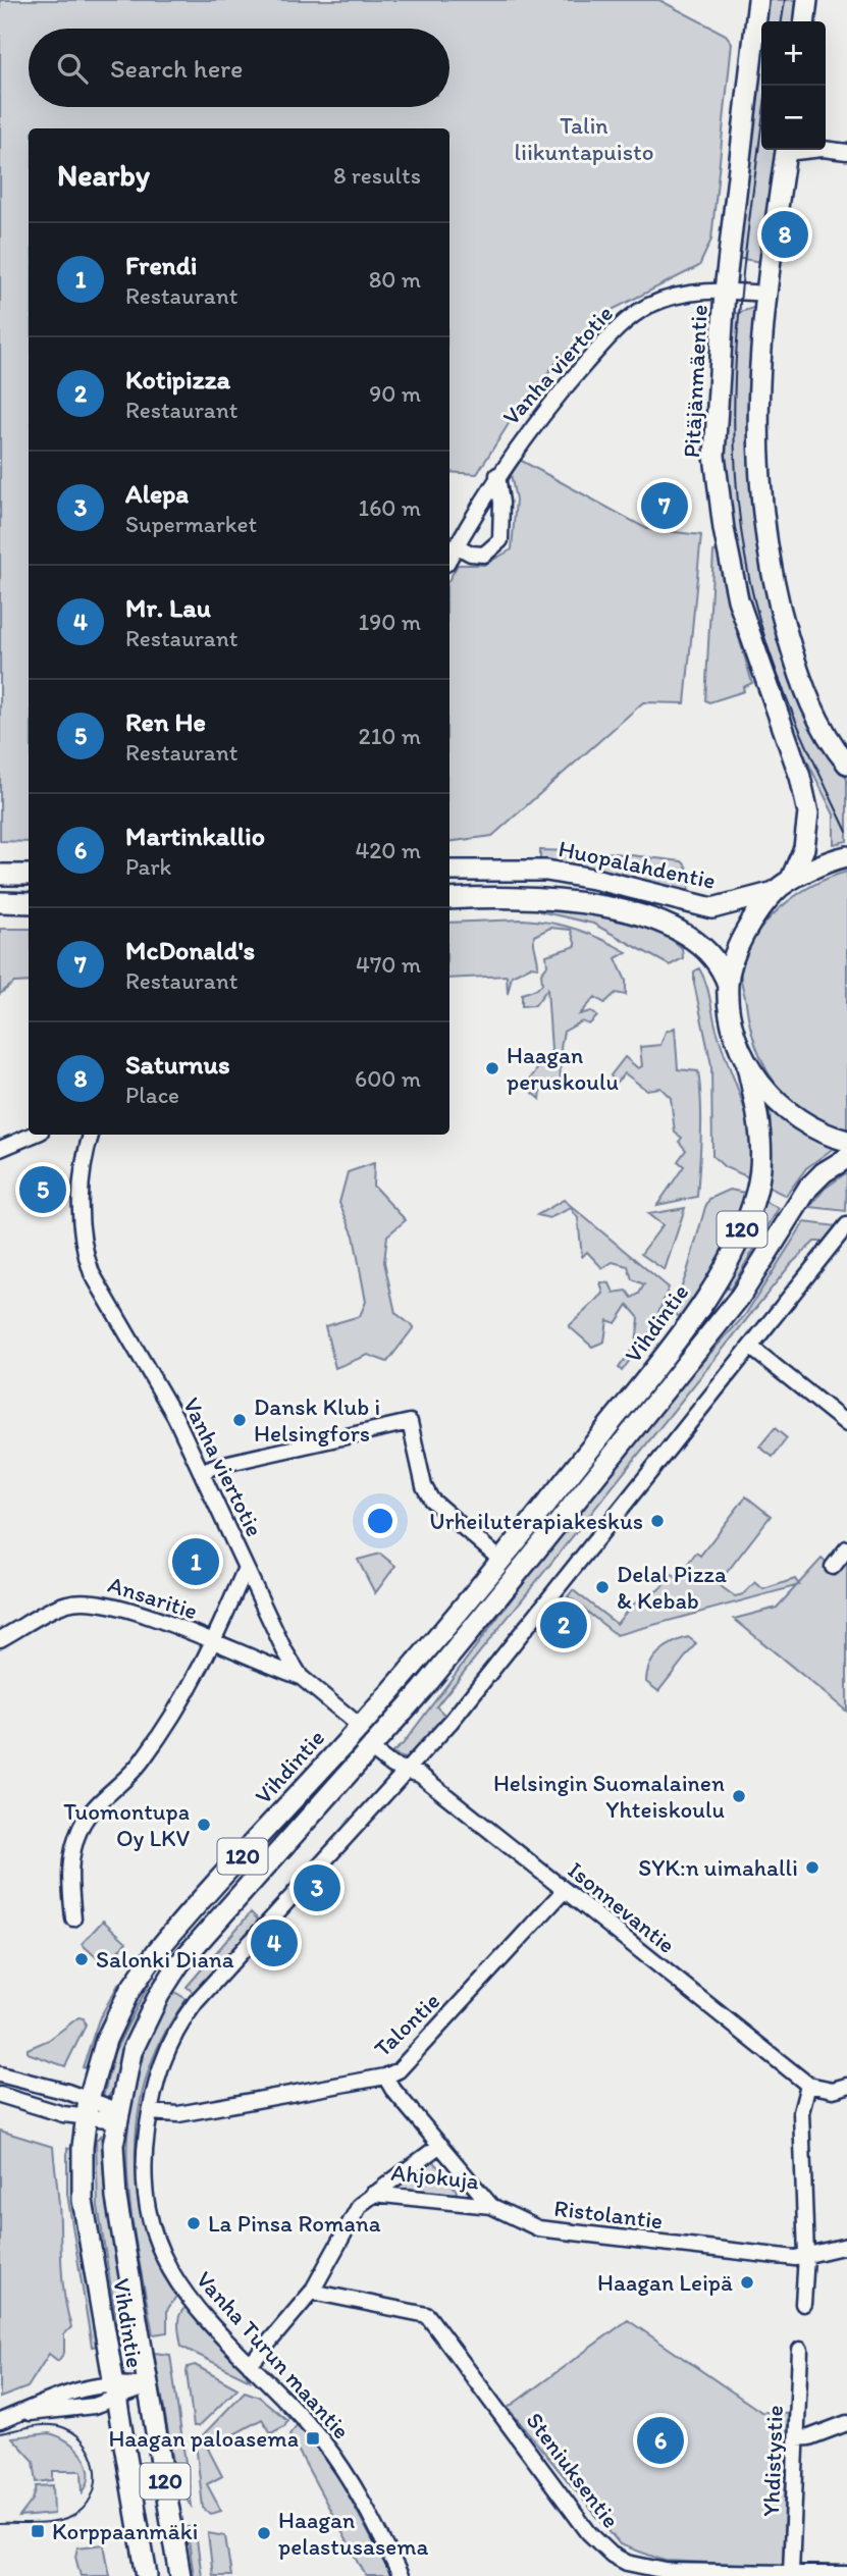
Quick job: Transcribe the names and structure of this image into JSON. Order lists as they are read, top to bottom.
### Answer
{
  "streets": {
    "main road": [
      "Pitäjänmäentie",
      "Huopalahdentie",
      "120",
      "Vihdintie"
    ],
    "street": [
      "Vanha viertotie",
      "Ansaritie",
      "Isonnevantie",
      "Talontie",
      "Ahjokuja",
      "Ristolantie",
      "Vanha Turun maantie",
      "Yhdistystie",
      "Steniuksentie"
    ]
  },
  "crossings": [
    ["Vanha viertotie", "Pitäjänmäentie"],
    ["Vanha viertotie", "Ansaritie"],
    ["Vihdintie", "Isonnevantie"],
    ["Isonnevantie", "Talontie"],
    ["Talontie", "Ristolantie"],
    ["Talontie", "Vanha Turun maantie"],
    ["Ahjokuja", "Ristolantie"],
    ["Ahjokuja", "Vanha Turun maantie"],
    ["Ahjokuja", "Steniuksentie"],
    ["Yhdistystie", "Steniuksentie"]
  ],
  "parks": ["Talin liikuntapuisto"],
  "places": {
    "other": [
      "Haagan peruskoulu",
      "Dansk Klub i Helsingfors",
      "Urheiluterapiakeskus",
      "Delal Pizza & Kebab",
      "Helsingin Suomalainen Yhteiskoulu",
      "Tuomontupa Oy LKV",
      "SYK:n uimahalli",
      "Salonki Diana",
      "La Pinsa Romana",
      "Haagan Leipä",
      "Haagan pelastusasema"
    ],
    "transit": ["Haagan paloasema", "Korppaanmäki"]
  },
  "page": {
    "map_buttons": ["+", "−"],
    "search": "Search here",
    "heading": ["Nearby", "8 results"],
    "pins": [
      "8",
      "7",
      "5",
      "1",
      "2",
      "3",
      "4",
      "6"
    ],
    "list": [
      {
        "mark": "1",
        "name": "Frendi",
        "note": "Restaurant",
        "value": "80 m"
      },
      {
        "mark": "2",
        "name": "Kotipizza",
        "note": "Restaurant",
        "value": "90 m"
      },
      {
        "mark": "3",
        "name": "Alepa",
        "note": "Supermarket",
        "value": "160 m"
      },
      {
        "mark": "4",
        "name": "Mr. Lau",
        "note": "Restaurant",
        "value": "190 m"
      },
      {
        "mark": "5",
        "name": "Ren He",
        "note": "Restaurant",
        "value": "210 m"
      },
      {
        "mark": "6",
        "name": "Martinkallio",
        "note": "Park",
        "value": "420 m"
      },
      {
        "mark": "7",
        "name": "McDonald's",
        "note": "Restaurant",
        "value": "470 m"
      },
      {
        "mark": "8",
        "name": "Saturnus",
        "note": "Place",
        "value": "600 m"
      }
    ]
  }
}
